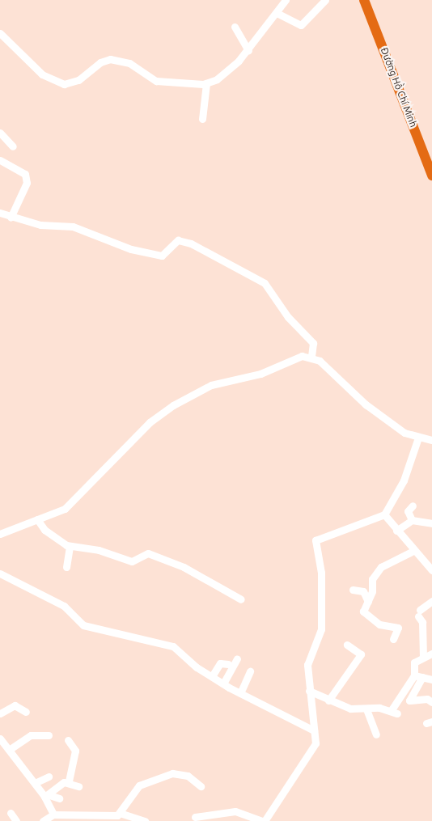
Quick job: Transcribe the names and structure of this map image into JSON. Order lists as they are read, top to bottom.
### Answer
{
  "streets": {
    "highway": ["Đường Hồ Chí Minh"]
  }
}
